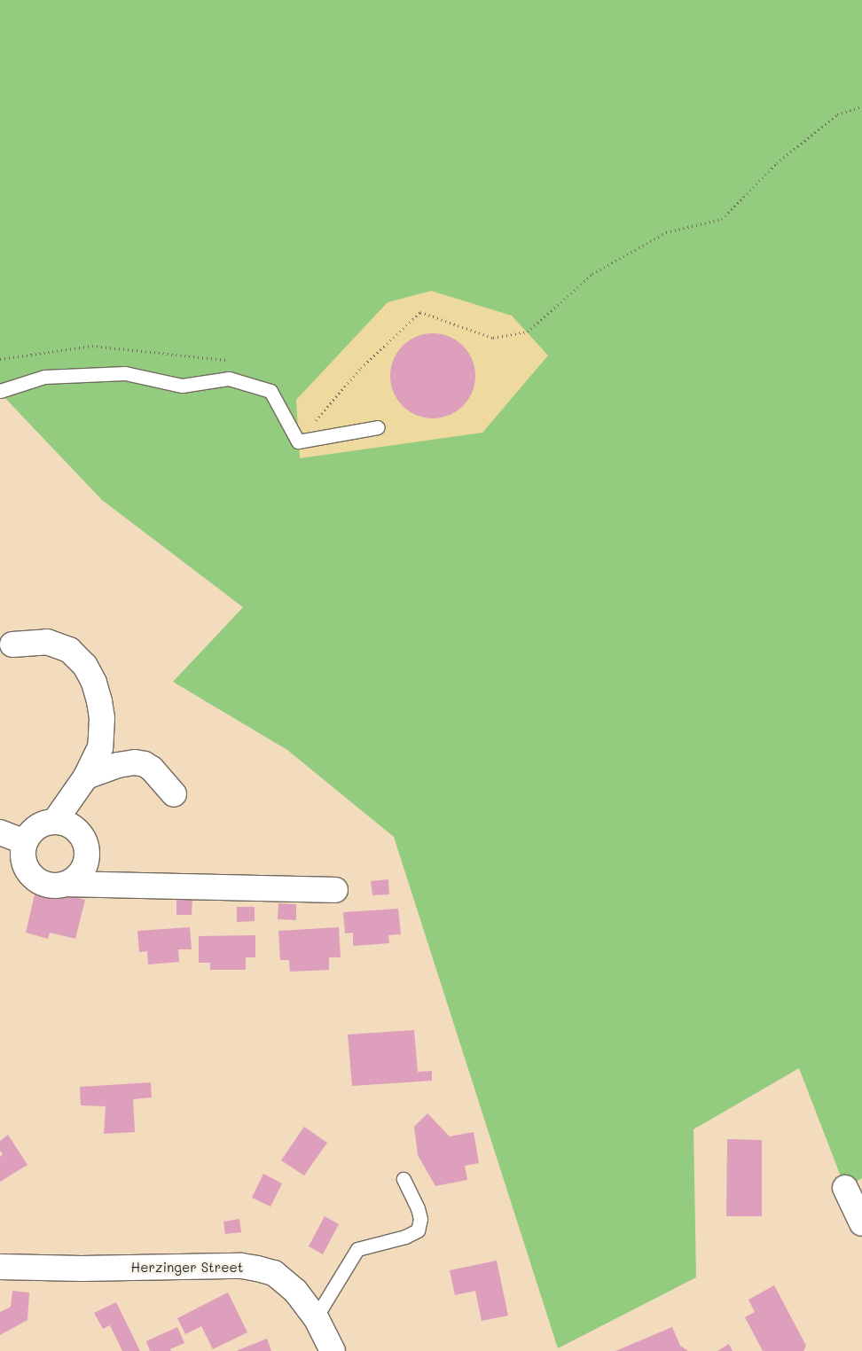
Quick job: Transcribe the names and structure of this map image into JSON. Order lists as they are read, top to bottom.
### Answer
{
  "streets": {
    "street": ["Herzinger Street"]
  }
}
